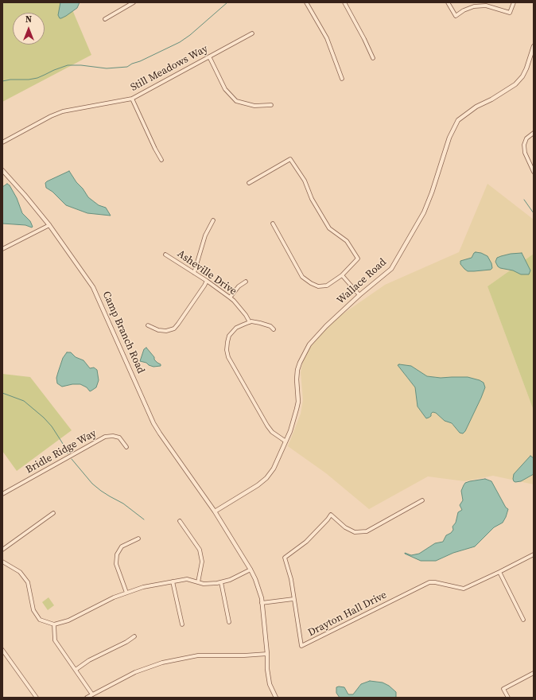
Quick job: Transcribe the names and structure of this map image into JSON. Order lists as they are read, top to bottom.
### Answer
{
  "streets": {
    "street": [
      "Still Meadows Way",
      "Asheville Drive",
      "Wallace Road",
      "Camp Branch Road",
      "Bridle Ridge Way",
      "Drayton Hall Drive"
    ]
  },
  "crossings": [
    ["Wallace Road", "Camp Branch Road"]
  ],
  "north": "top"
}
